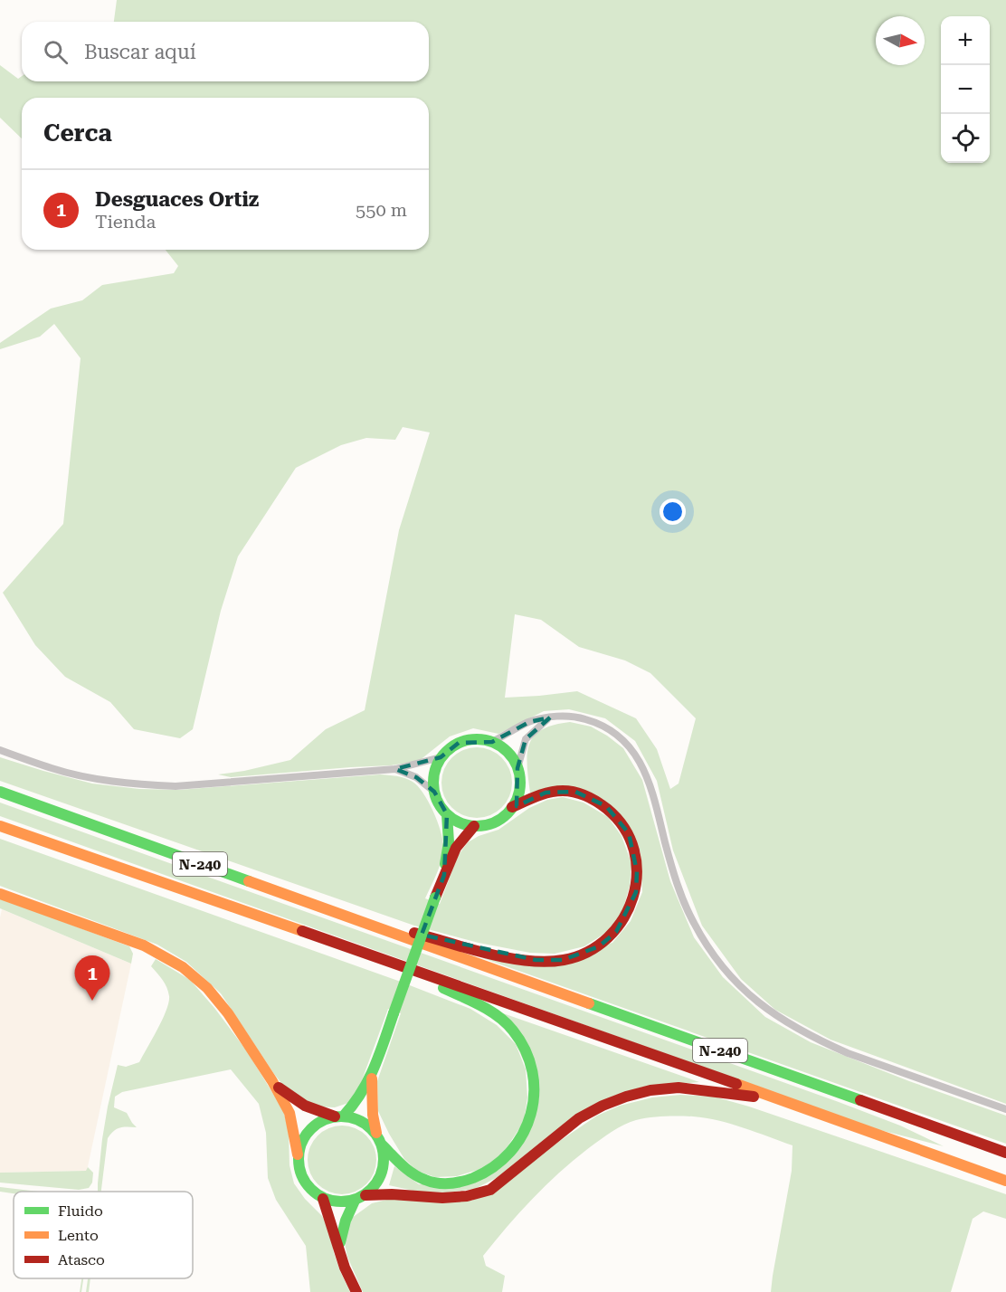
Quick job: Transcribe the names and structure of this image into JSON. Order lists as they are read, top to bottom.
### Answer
{
  "streets": {
    "main road": ["N-240"]
  },
  "legend": ["Fluido", "Lento", "Atasco"],
  "north": "right",
  "page": {
    "map_buttons": ["+", "−"],
    "search": "Buscar aquí",
    "heading": "Cerca",
    "list": [
      {
        "mark": "1",
        "name": "Desguaces Ortiz",
        "note": "Tienda",
        "value": "550 m"
      }
    ],
    "pins": "1"
  }
}
